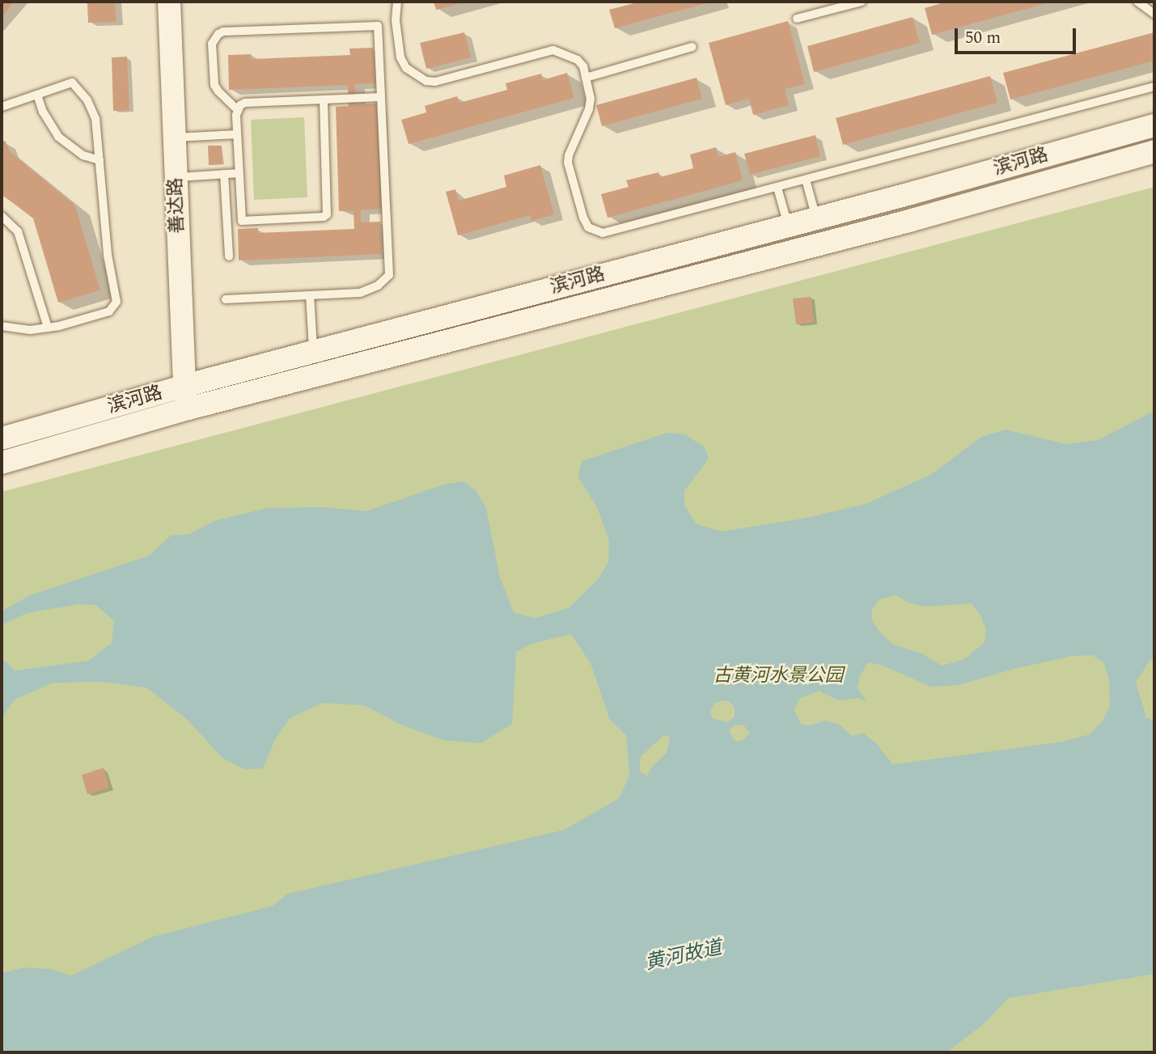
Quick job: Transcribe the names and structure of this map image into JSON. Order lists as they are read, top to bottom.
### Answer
{
  "streets": {
    "main road": ["滨河路", "善达路"]
  },
  "crossings": [
    ["滨河路", "善达路"]
  ],
  "water": ["黄河故道"],
  "parks": ["古黄河水景公园"],
  "scale_bar": "50 m"
}
